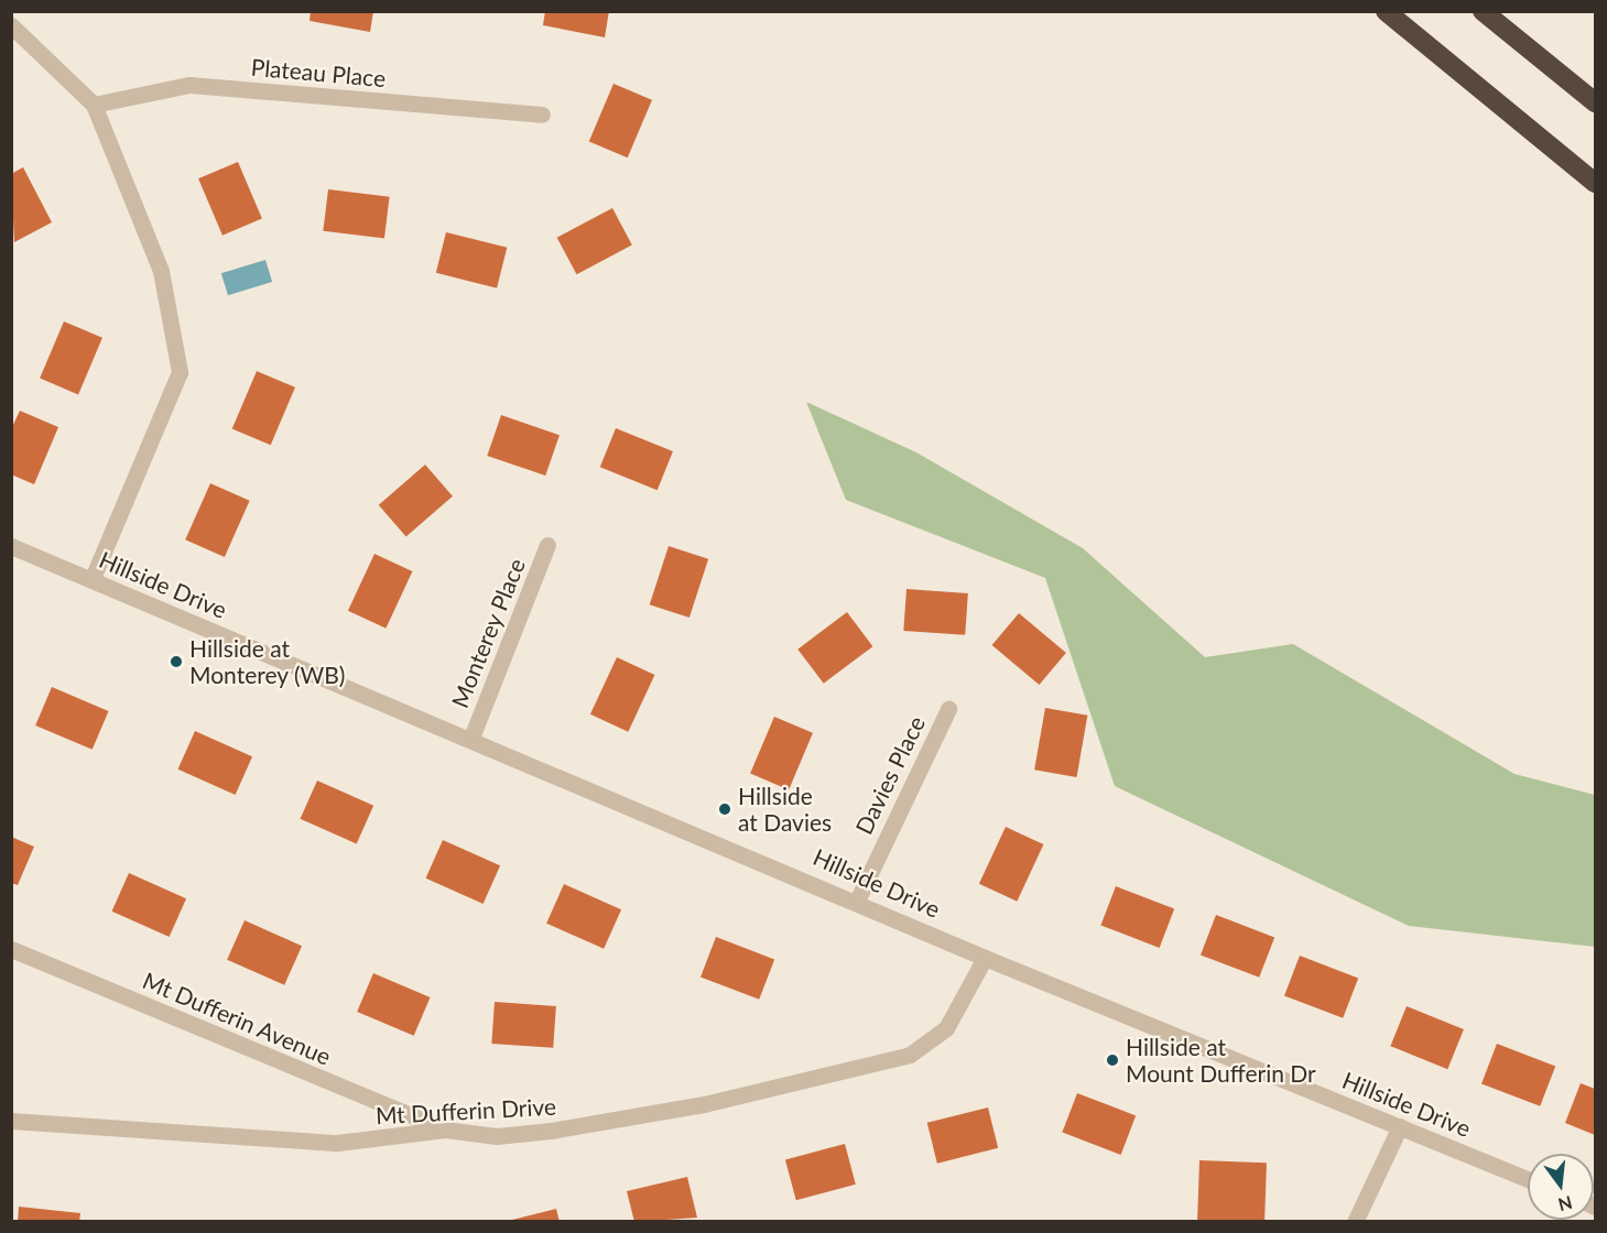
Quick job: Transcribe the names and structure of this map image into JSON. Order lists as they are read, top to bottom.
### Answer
{
  "streets": {
    "street": [
      "Plateau Place",
      "Hillside Drive",
      "Monterey Place",
      "Davies Place",
      "Mt Dufferin Avenue",
      "Mt Dufferin Drive"
    ]
  },
  "crossings": [
    ["Hillside Drive", "Monterey Place"],
    ["Hillside Drive", "Davies Place"],
    ["Hillside Drive", "Mt Dufferin Drive"],
    ["Mt Dufferin Avenue", "Mt Dufferin Drive"]
  ],
  "places": ["Hillside at Monterey (WB)", "Hillside at Davies", "Hillside at Mount Dufferin Dr"],
  "north": "bottom"
}
